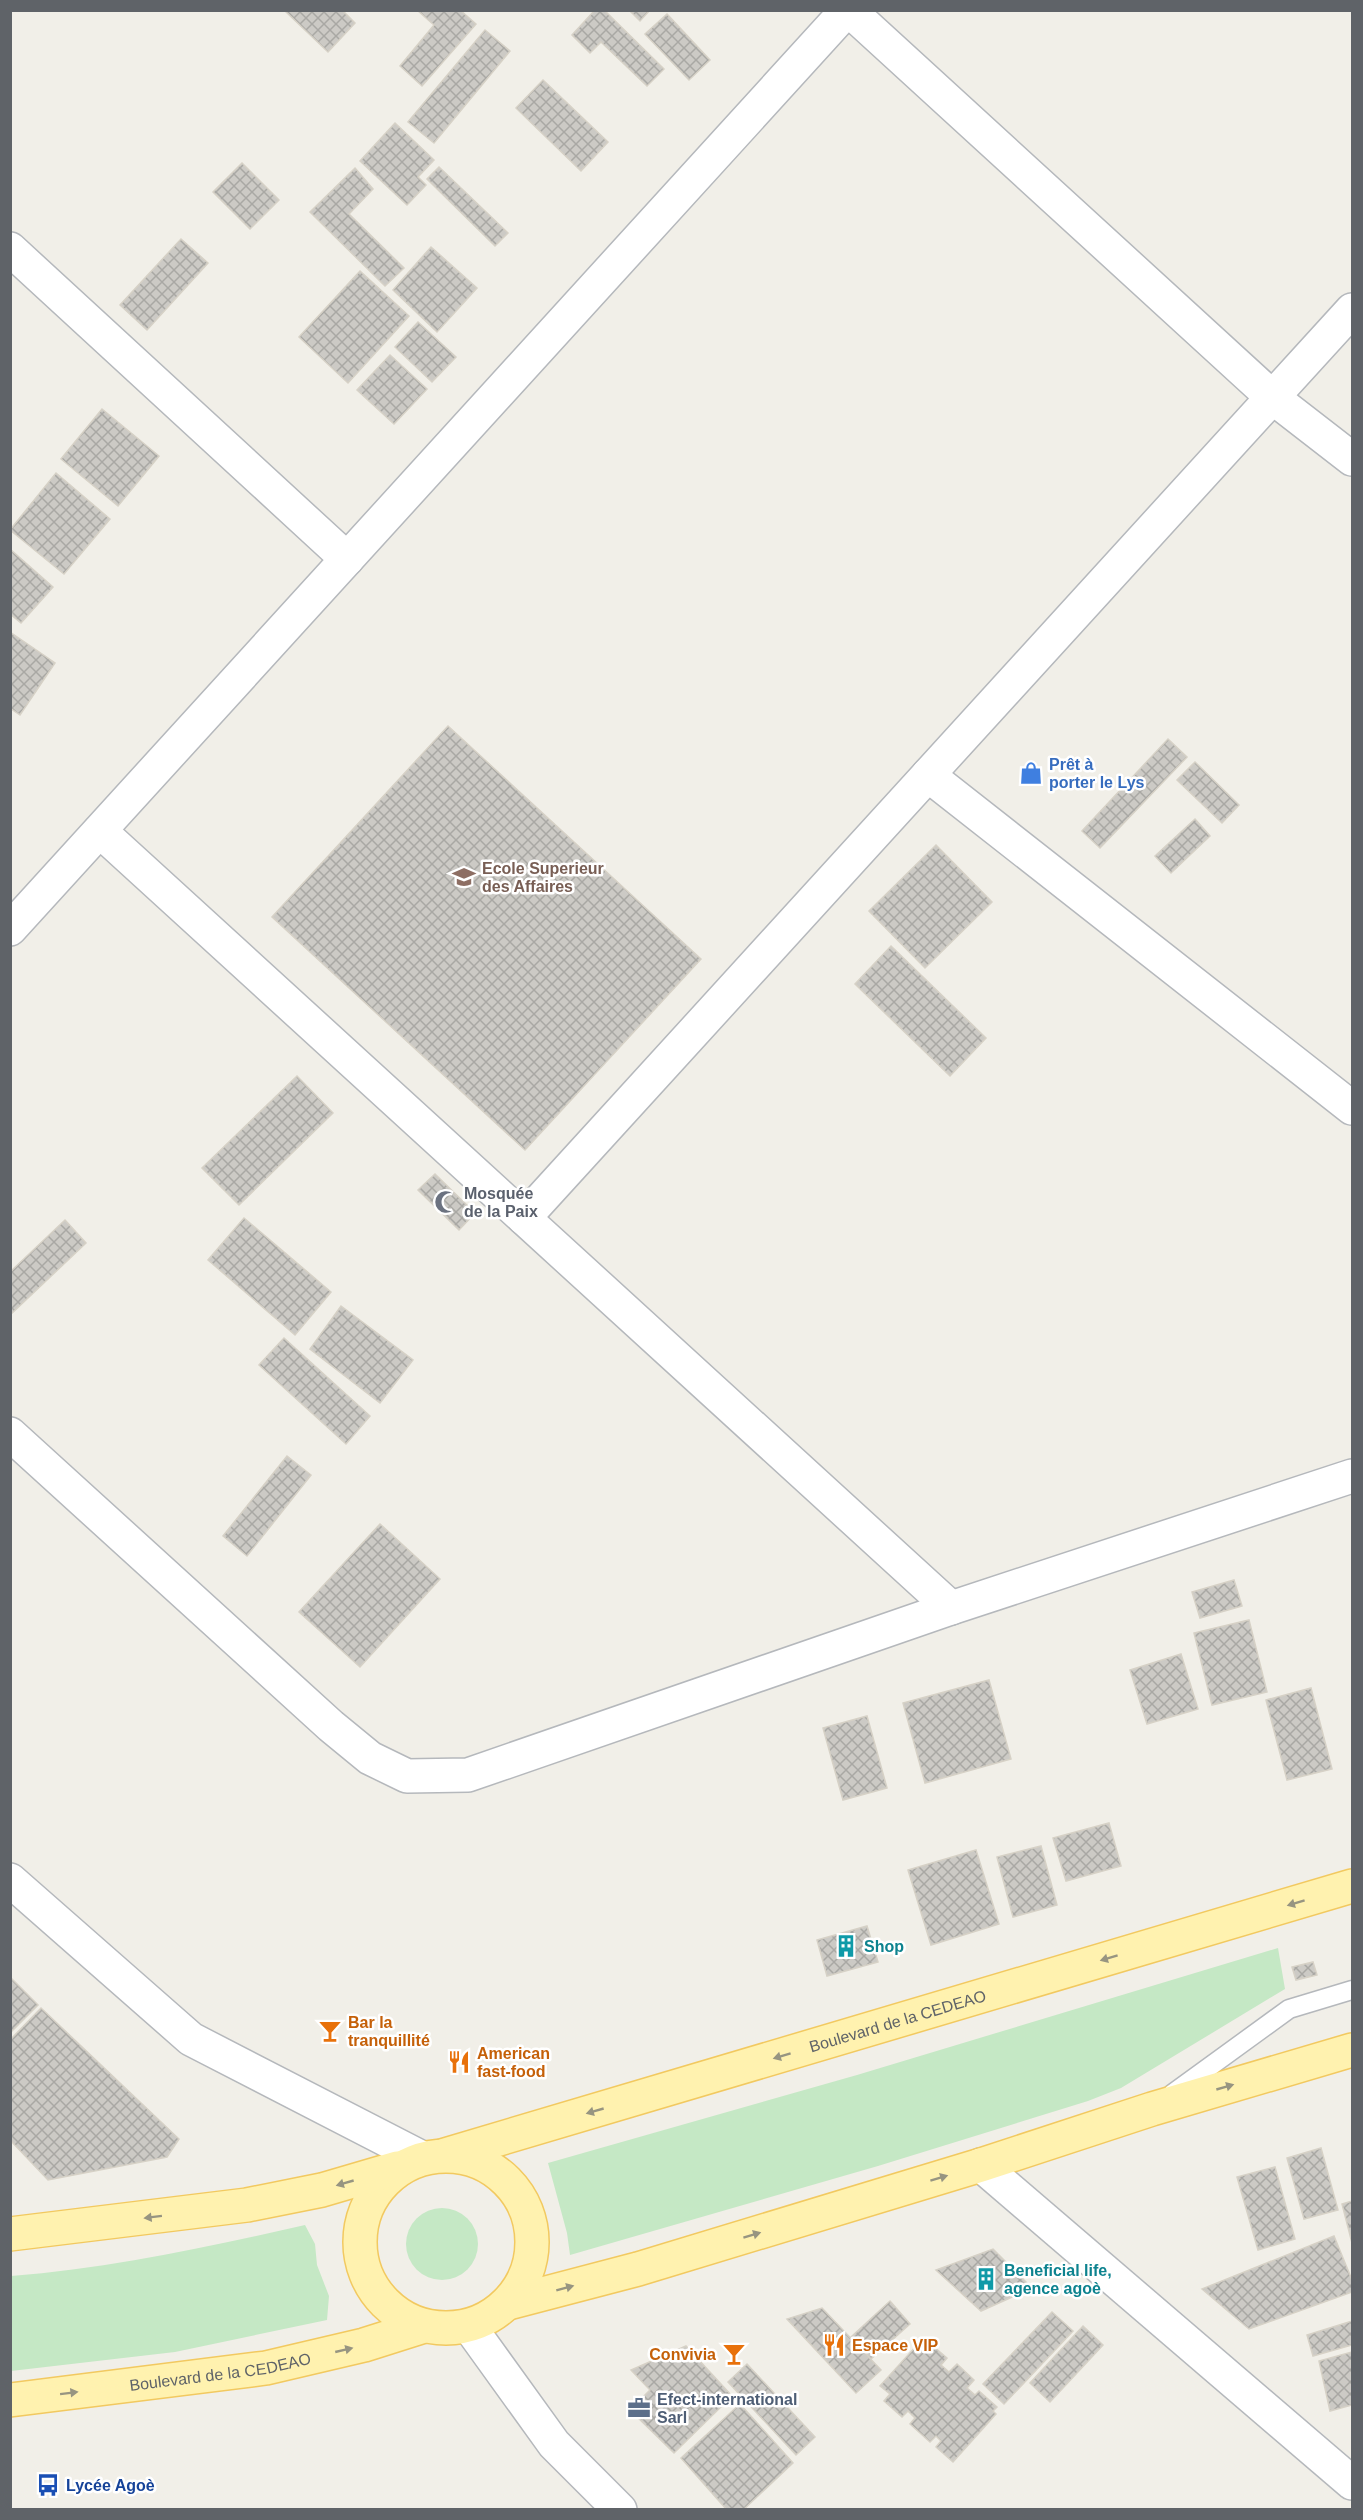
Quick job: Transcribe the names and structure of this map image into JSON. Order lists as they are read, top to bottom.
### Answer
{
  "streets": {
    "main road": ["Boulevard de la CEDEAO"]
  },
  "places": {
    "shop": ["Prêt à porter le Lys"],
    "school or university": ["Ecole Superieur des Affaires"],
    "mosque": ["Mosquée de la Paix"],
    "building": ["Shop", "Beneficial life, agence agoè"],
    "bar": ["Bar la tranquillité", "Convivia"],
    "restaurant": ["American fast-food", "Espace VIP"],
    "office": ["Efect-international Sarl"],
    "bus stop": ["Lycée Agoè"]
  }
}
